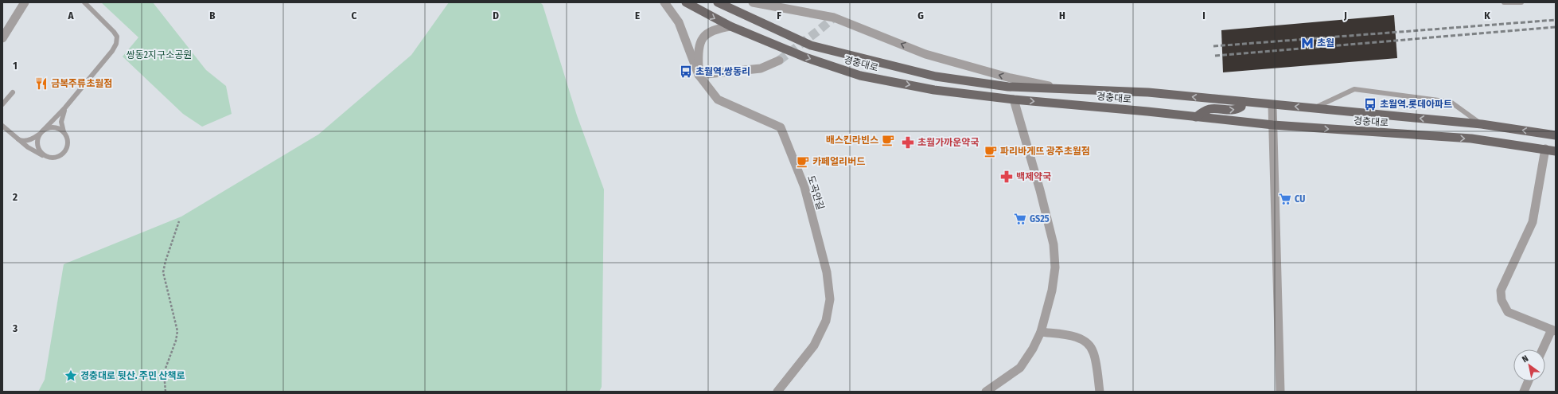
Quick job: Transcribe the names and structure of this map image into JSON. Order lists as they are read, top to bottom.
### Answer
{
  "streets": {
    "main road": ["경충대로"],
    "street": ["도곡안길"]
  },
  "parks": ["쌍동2지구소공원"],
  "places": {
    "metro station": ["초월"],
    "bus stop": ["초월역.쌍동리", "초월역.롯데아파트"],
    "restaurant": ["금복주류초월점"],
    "cafe": ["배스킨라빈스", "파리바게뜨 광주초월점", "카페얼리버드"],
    "pharmacy": ["초월가까운약국", "백제약국"],
    "supermarket": ["CU", "GS25"],
    "place": ["경충대로 뒷산. 주민 산책로"]
  },
  "north": "top left",
  "grid": {
    "columns": [
      "A",
      "B",
      "C",
      "D",
      "E",
      "F",
      "G",
      "H",
      "I",
      "J",
      "K"
    ],
    "rows": ["1", "2", "3"]
  }
}
